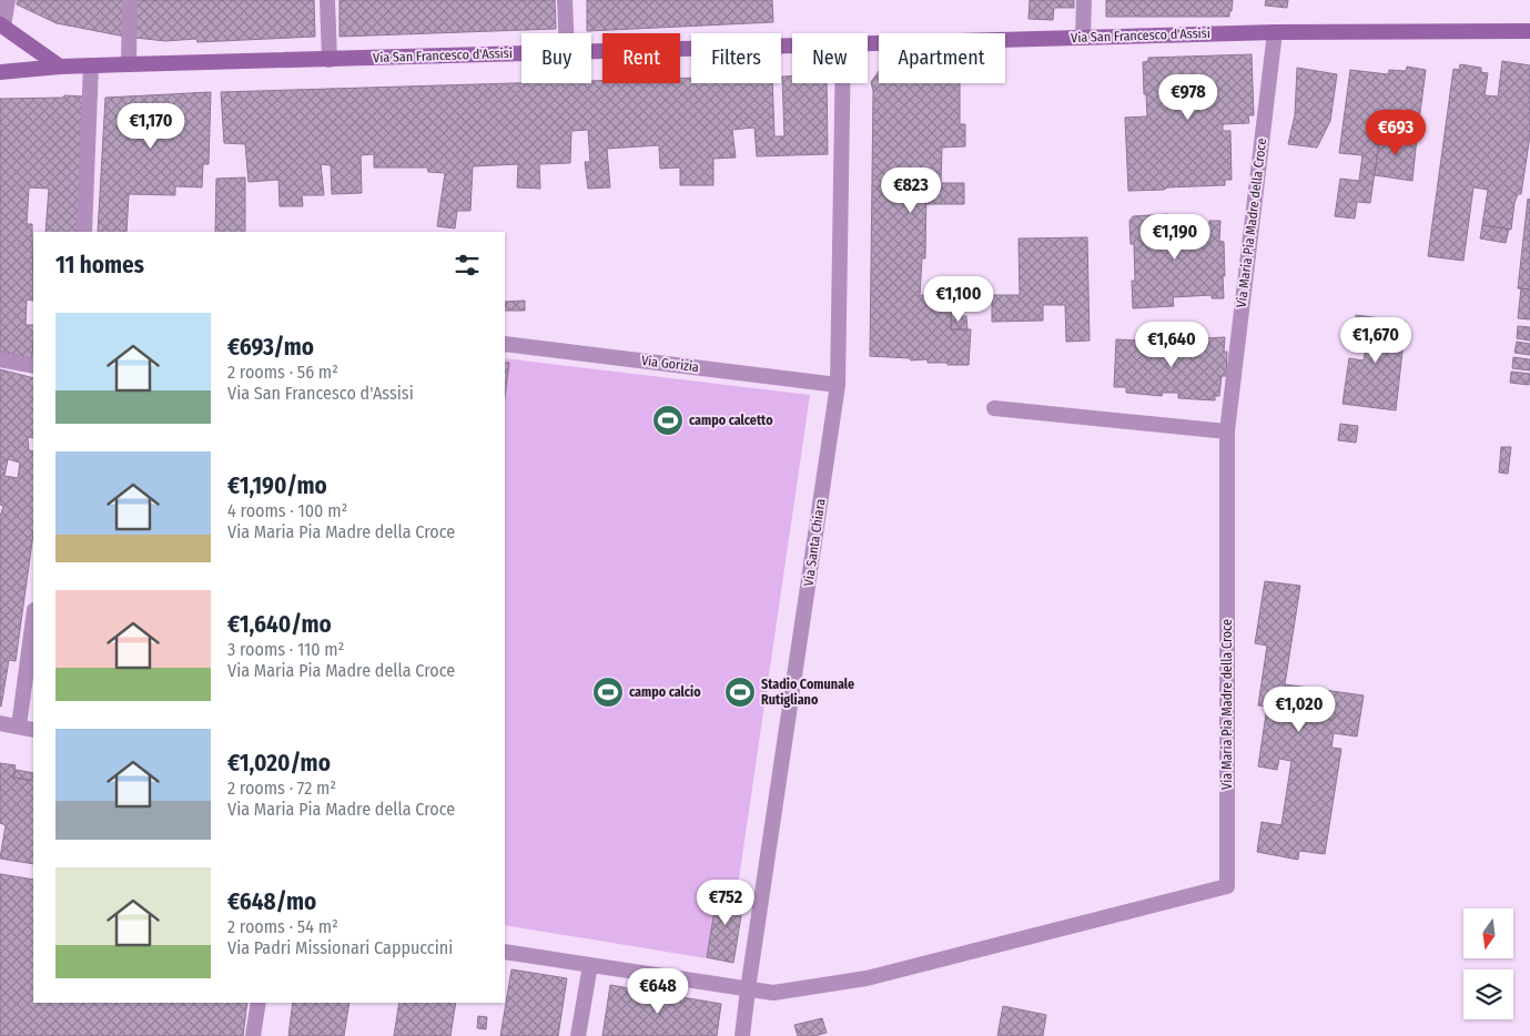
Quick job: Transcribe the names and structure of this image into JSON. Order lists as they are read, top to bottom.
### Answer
{
  "streets": {
    "main road": ["Via San Francesco d'Assisi"],
    "street": ["Via Maria Pia Madre della Croce", "Via Gorizia", "Via Santa Chiara"]
  },
  "crossings": [
    ["Via San Francesco d'Assisi", "Via Maria Pia Madre della Croce"],
    ["Via Maria Pia Madre della Croce", "Via Santa Chiara"],
    ["Via Gorizia", "Via Santa Chiara"]
  ],
  "places": {
    "sports": ["campo calcetto", "campo calcio", "Stadio Comunale Rutigliano"]
  },
  "north": "bottom",
  "page": {
    "chip": [
      "Buy",
      "Rent",
      "Filters",
      "New",
      "Apartment"
    ],
    "price": [
      "€978",
      "€1,170",
      "€693",
      "€823",
      "€1,190",
      "€1,100",
      "€1,670",
      "€1,640",
      "€1,020",
      "€752",
      "€648"
    ],
    "heading": "11 homes",
    "list": [
      {
        "name": "€693/mo",
        "note": "2 rooms · 56 m² · Via San Francesco d'Assisi"
      },
      {
        "name": "€1,190/mo",
        "note": "4 rooms · 100 m² · Via Maria Pia Madre della Croce"
      },
      {
        "name": "€1,640/mo",
        "note": "3 rooms · 110 m² · Via Maria Pia Madre della Croce"
      },
      {
        "name": "€1,020/mo",
        "note": "2 rooms · 72 m² · Via Maria Pia Madre della Croce"
      },
      {
        "name": "€648/mo",
        "note": "2 rooms · 54 m² · Via Padri Missionari Cappuccini"
      }
    ]
  }
}
